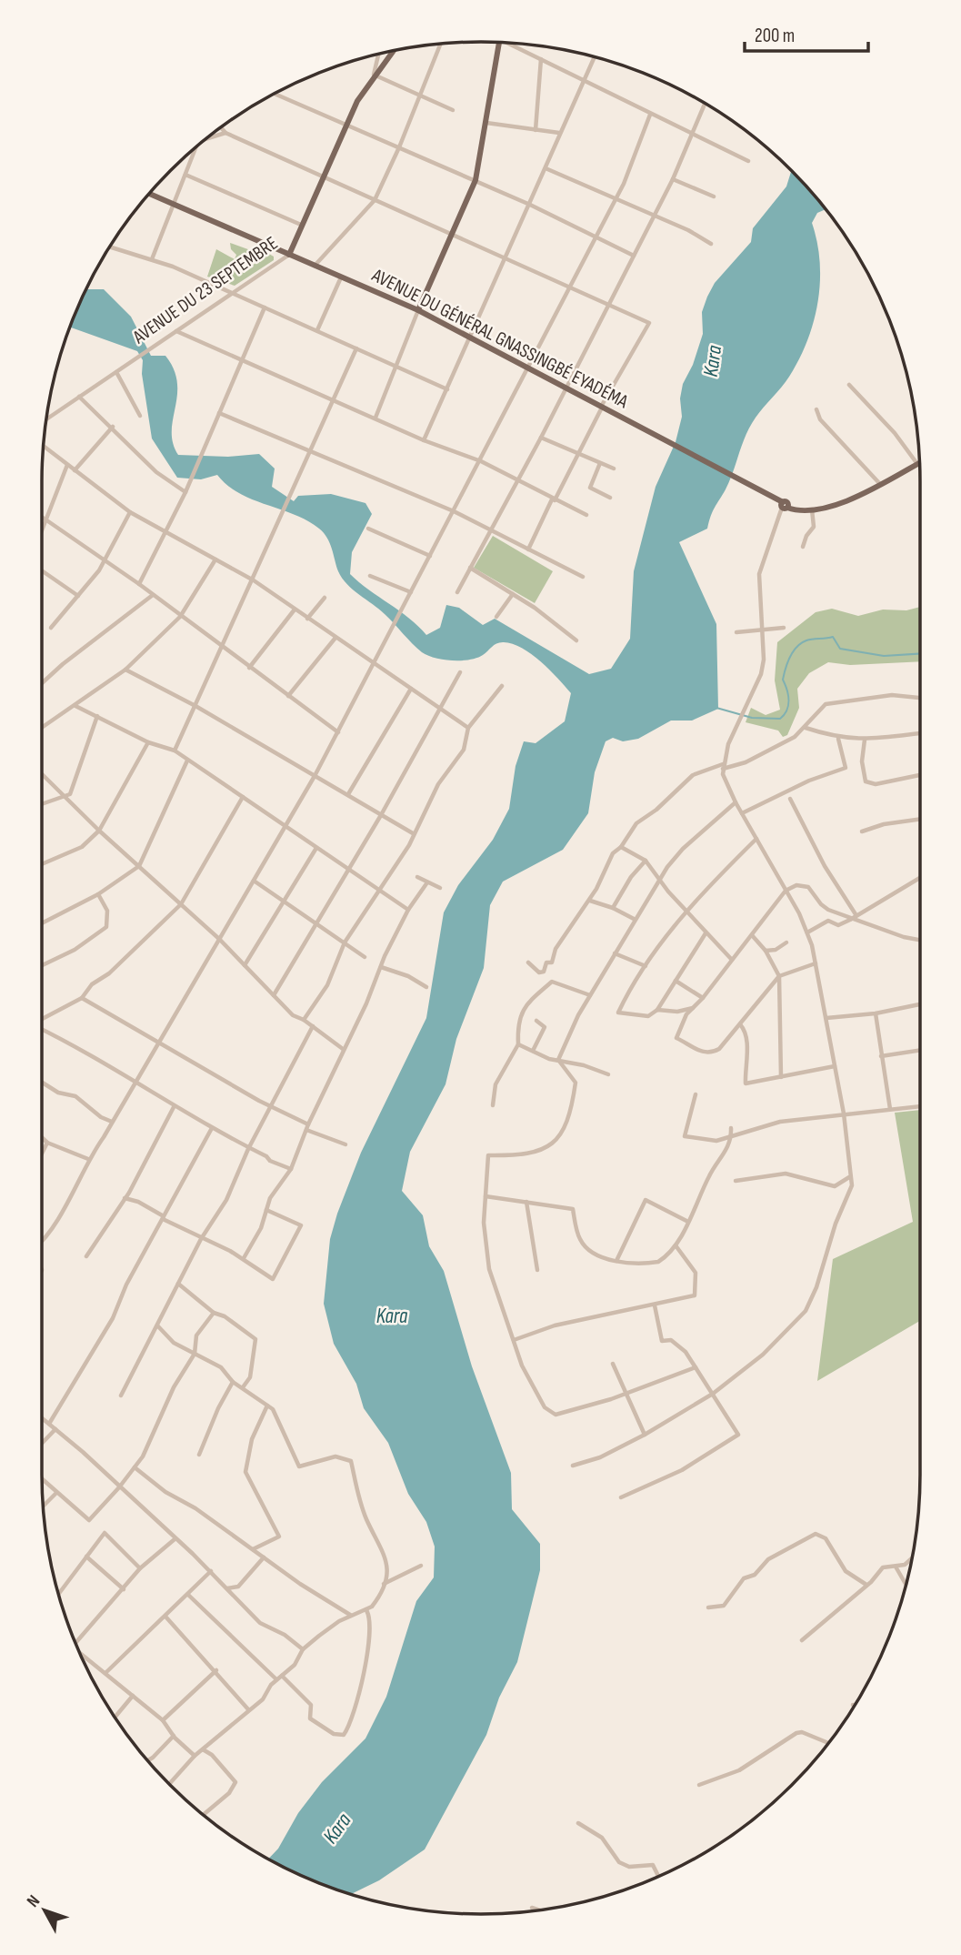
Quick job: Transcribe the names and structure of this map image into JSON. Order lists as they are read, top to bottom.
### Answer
{
  "streets": {
    "main road": ["AVENUE DU 23 SEPTEMBRE", "AVENUE DU GÉNÉRAL GNASSINGBÉ EYADÉMA"]
  },
  "crossings": [
    ["AVENUE DU 23 SEPTEMBRE", "AVENUE DU GÉNÉRAL GNASSINGBÉ EYADÉMA"]
  ],
  "water": ["Kara"],
  "scale_bar": "200 m",
  "north": "top left"
}
